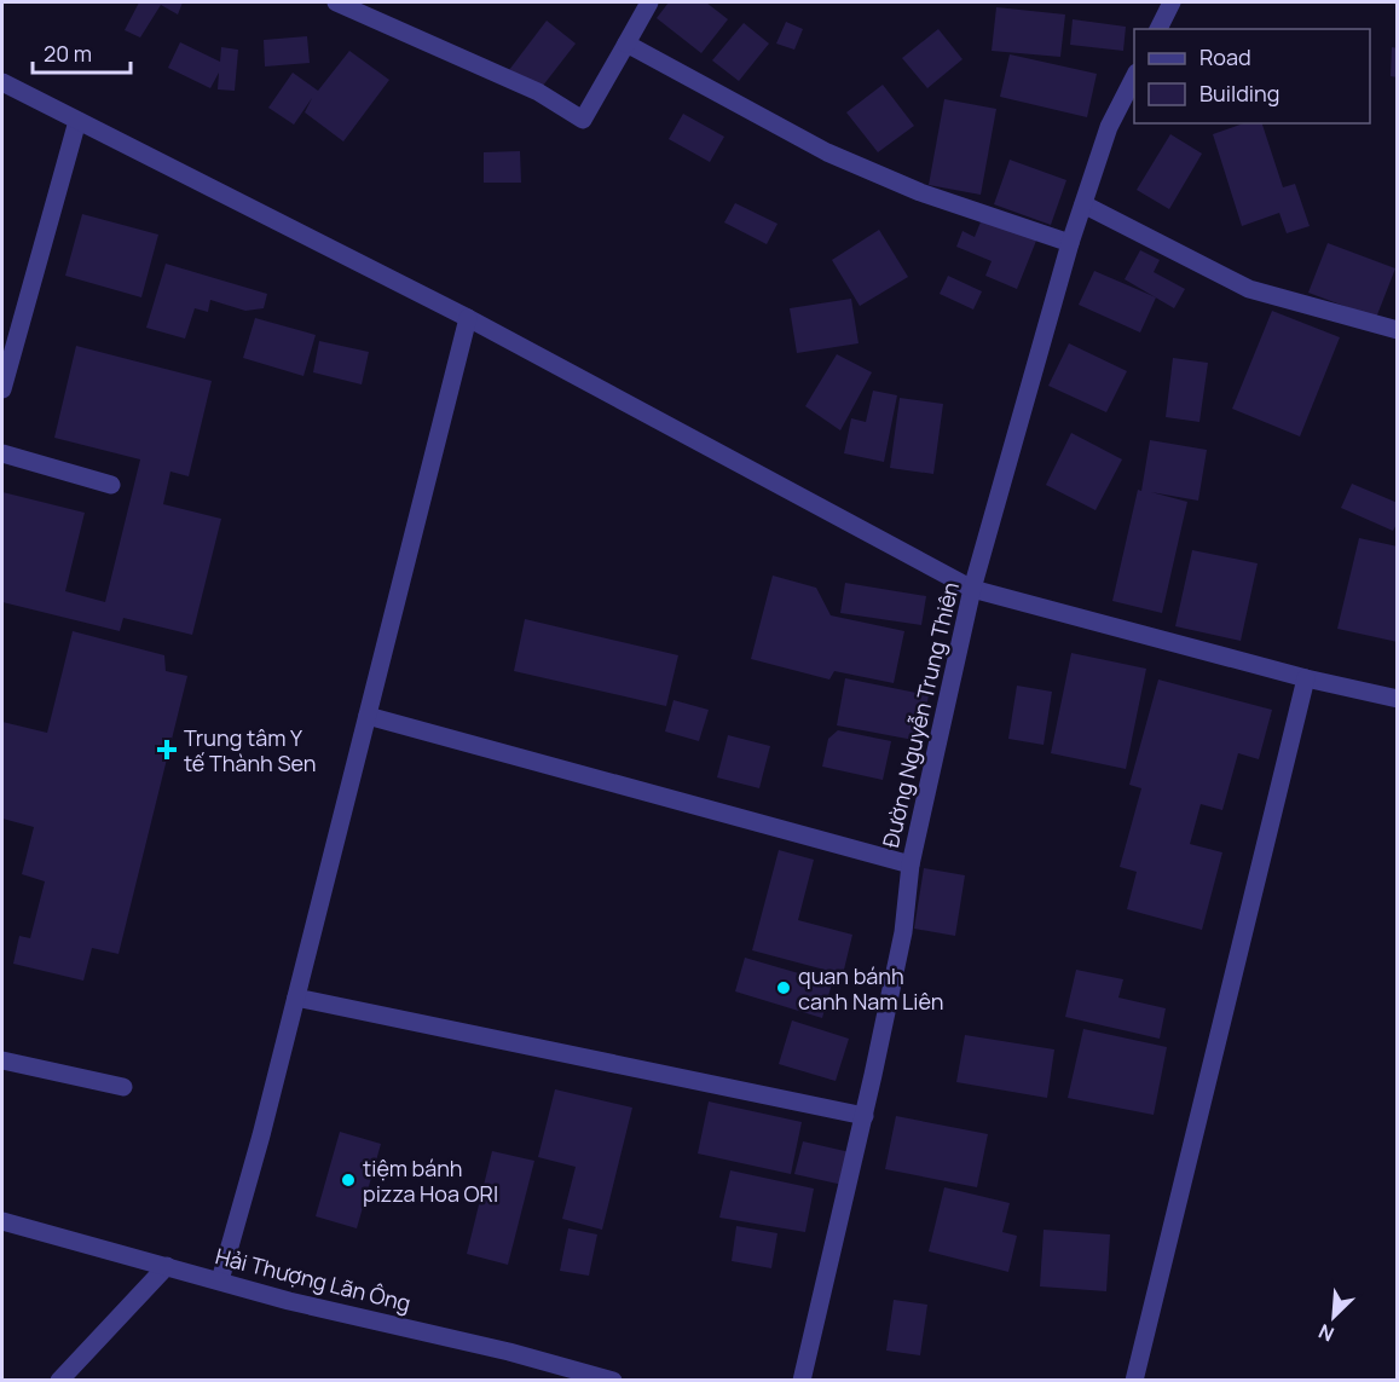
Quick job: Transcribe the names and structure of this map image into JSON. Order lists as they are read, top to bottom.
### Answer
{
  "streets": {
    "street": ["Đường Nguyễn Trung Thiên", "Hải Thượng Lãn Ông"]
  },
  "places": {
    "health": ["Trung tâm Y tế Thành Sen"],
    "other": ["quan bánh canh Nam Liên", "tiệm bánh pizza Hoa ORI"]
  },
  "legend": ["Road", "Building"],
  "scale_bar": "20 m",
  "north": "bottom left"
}
